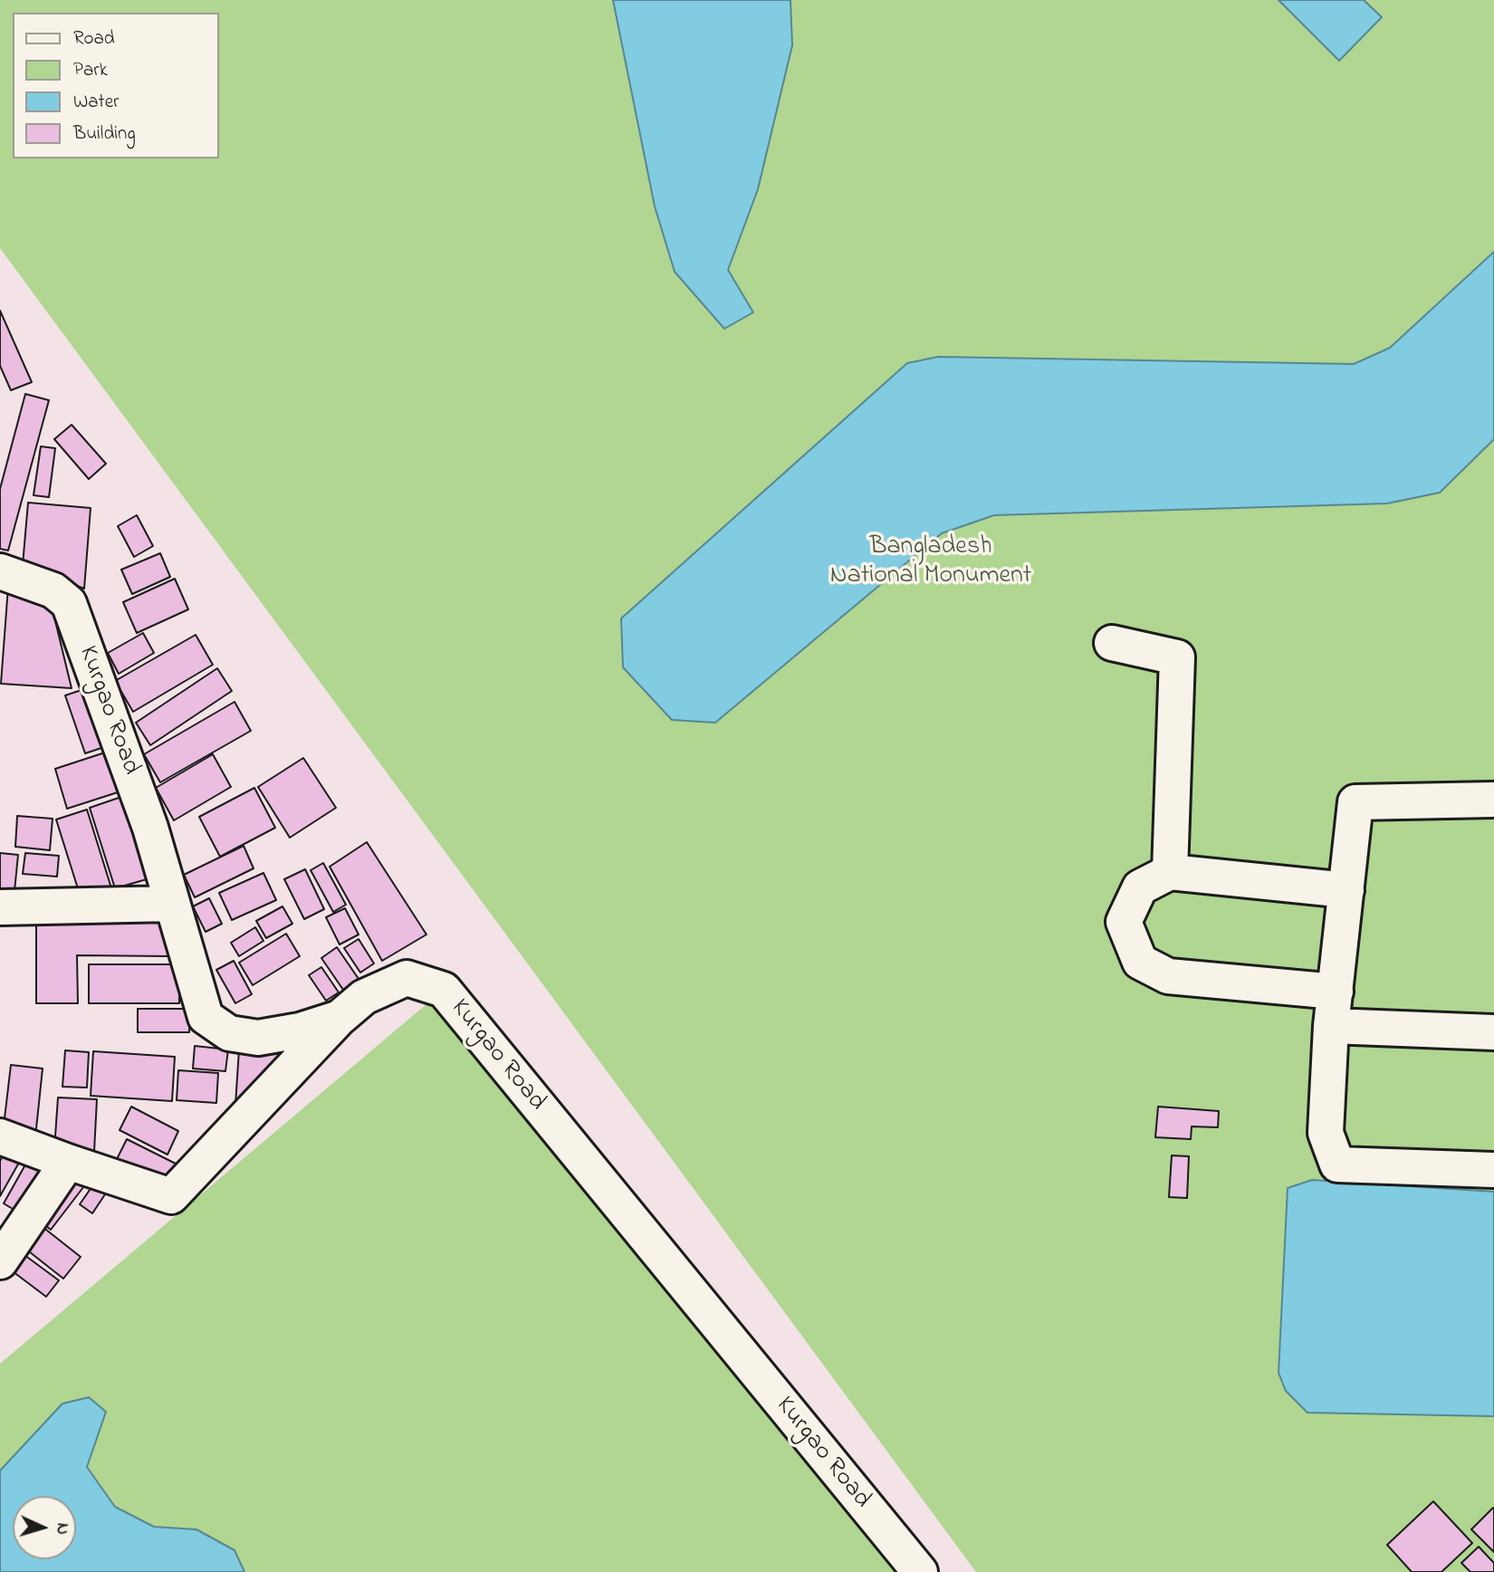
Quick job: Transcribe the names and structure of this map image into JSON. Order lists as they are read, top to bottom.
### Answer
{
  "streets": {
    "street": ["Kurgao Road"]
  },
  "parks": ["Bangladesh National Monument"],
  "legend": [
    "Road",
    "Park",
    "Water",
    "Building"
  ],
  "north": "right"
}
